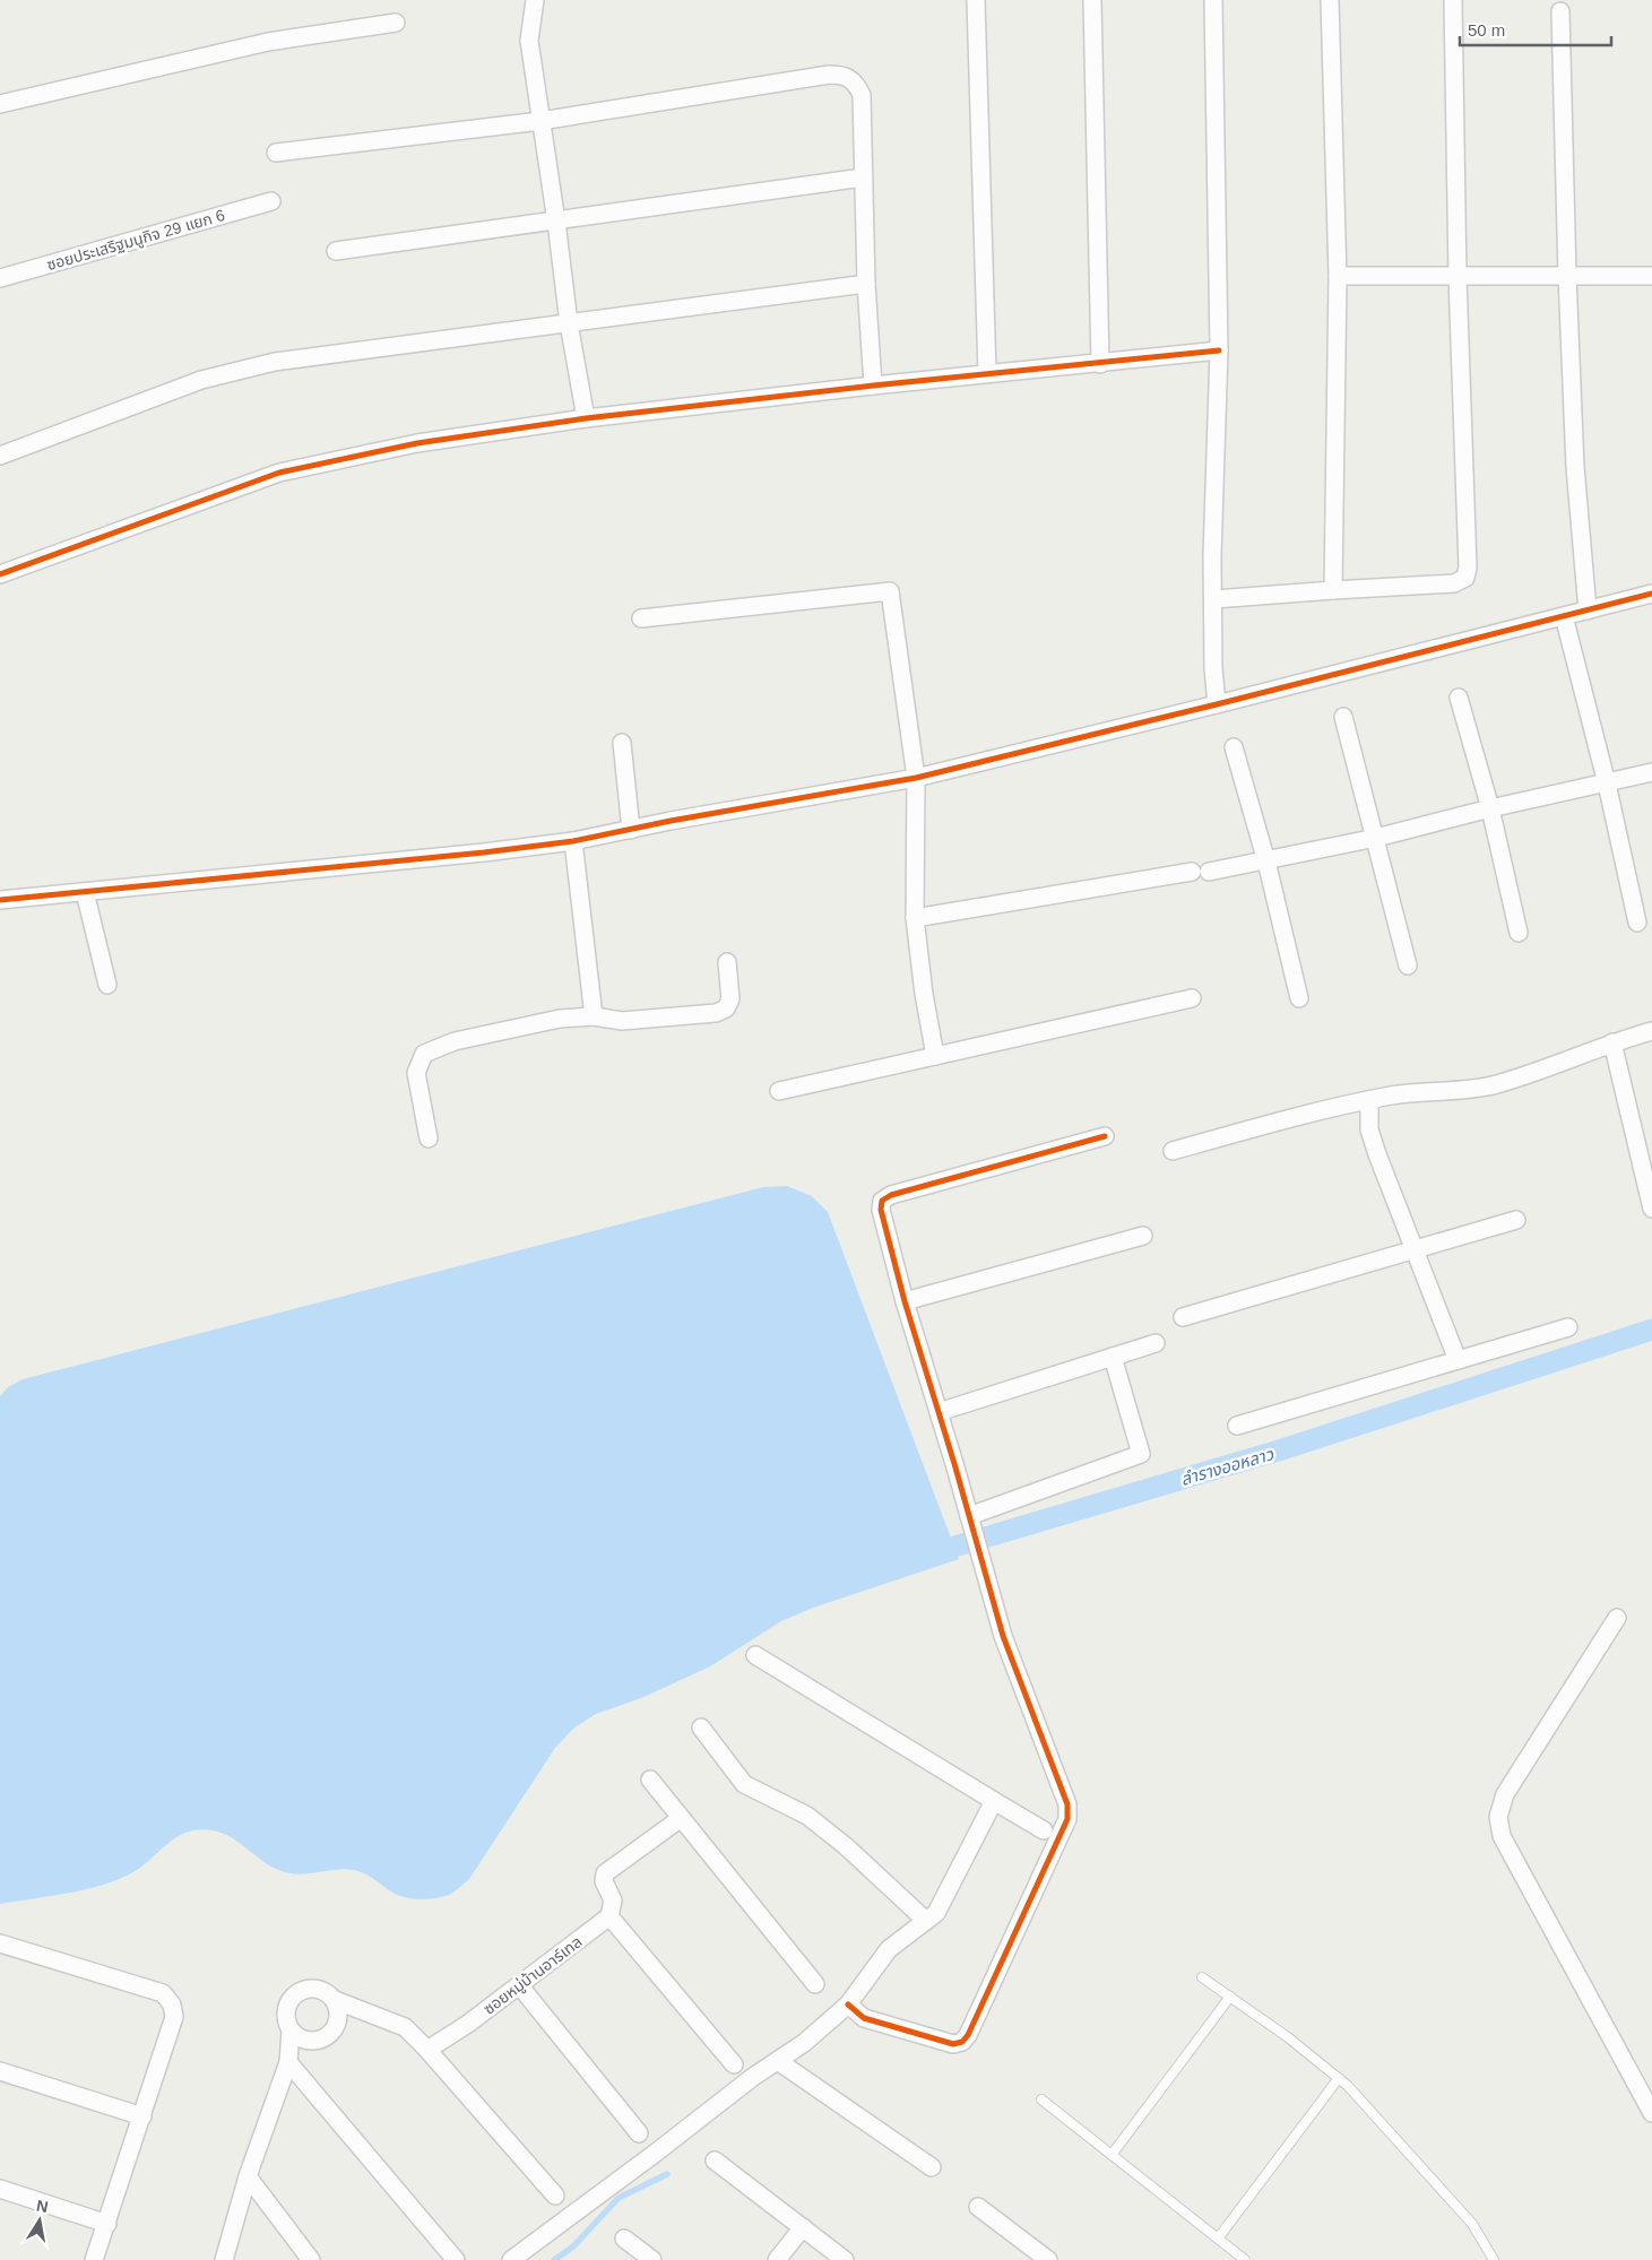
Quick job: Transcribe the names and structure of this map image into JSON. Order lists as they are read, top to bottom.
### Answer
{
  "streets": {
    "street": ["ซอยประเสริฐมนูกิจ 29 แยก 6", "ซอยหมู่บ้านอาร์เทล"]
  },
  "water": ["ลำรางออหลาว"],
  "scale_bar": "50 m",
  "north": "top"
}
